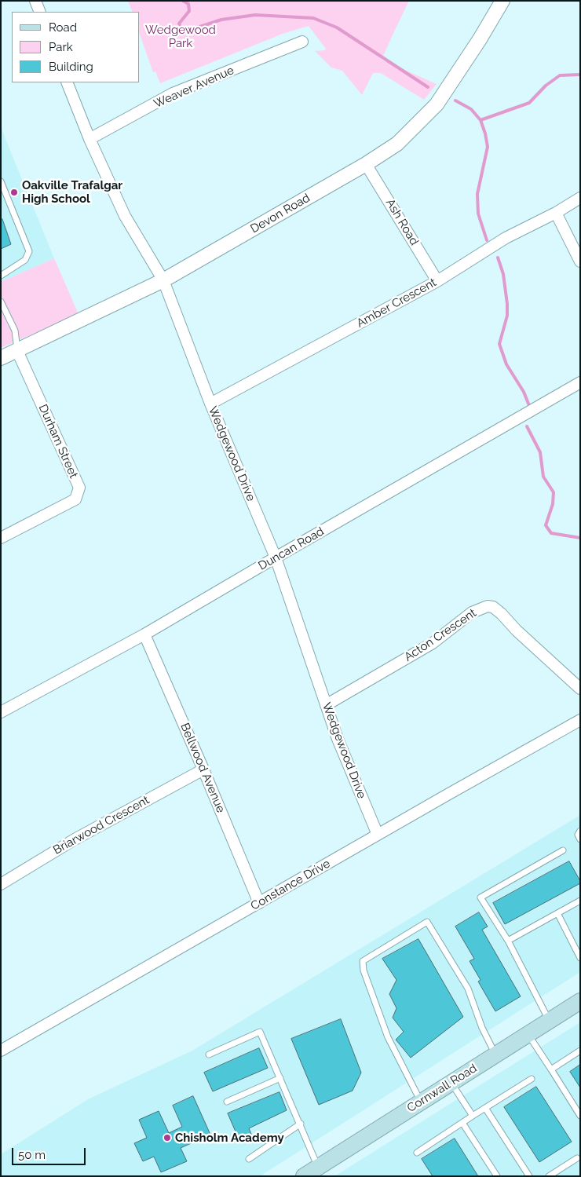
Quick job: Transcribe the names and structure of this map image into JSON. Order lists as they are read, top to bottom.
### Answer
{
  "streets": {
    "main road": ["Cornwall Road"],
    "street": [
      "Weaver Avenue",
      "Devon Road",
      "Ash Road",
      "Amber Crescent",
      "Durham Street",
      "Wedgewood Drive",
      "Duncan Road",
      "Acton Crescent",
      "Bellwood Avenue",
      "Briarwood Crescent",
      "Constance Drive"
    ]
  },
  "crossings": [
    ["Weaver Avenue", "Wedgewood Drive"],
    ["Devon Road", "Ash Road"],
    ["Devon Road", "Durham Street"],
    ["Devon Road", "Wedgewood Drive"],
    ["Ash Road", "Amber Crescent"],
    ["Amber Crescent", "Wedgewood Drive"],
    ["Wedgewood Drive", "Duncan Road"],
    ["Wedgewood Drive", "Acton Crescent"],
    ["Wedgewood Drive", "Constance Drive"],
    ["Duncan Road", "Bellwood Avenue"],
    ["Bellwood Avenue", "Briarwood Crescent"],
    ["Bellwood Avenue", "Constance Drive"]
  ],
  "parks": ["Wedgewood Park"],
  "places": ["Oakville Trafalgar High School", "Chisholm Academy"],
  "legend": ["Road", "Park", "Building"],
  "scale_bar": "50 m"
}
